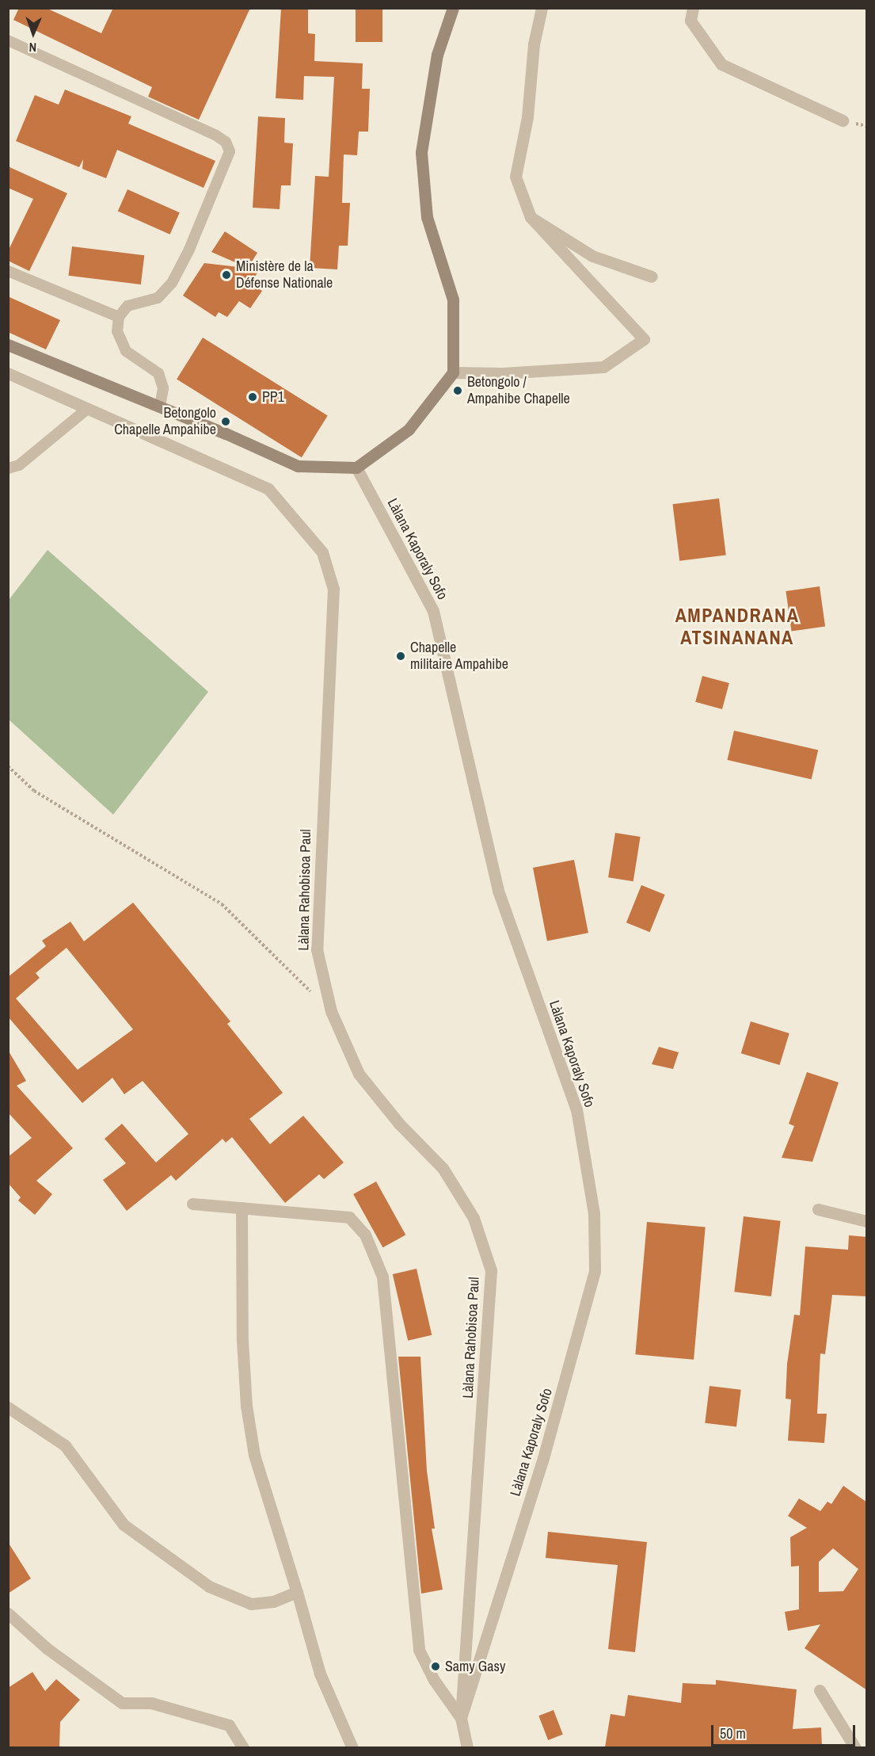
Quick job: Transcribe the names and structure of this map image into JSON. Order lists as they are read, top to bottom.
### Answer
{
  "streets": {
    "street": ["Làlana Kaporaly Sofo", "Làlana Rahobisoa Paul"]
  },
  "crossings": [
    ["Làlana Kaporaly Sofo", "Làlana Rahobisoa Paul"]
  ],
  "districts": ["AMPANDRANA ATSINANANA"],
  "places": [
    "Ministère de la Défense Nationale",
    "Betongolo / Ampahibe Chapelle",
    "PP1",
    "Betongolo Chapelle Ampahibe",
    "Chapelle militaire Ampahibe",
    "Samy Gasy"
  ],
  "scale_bar": "50 m",
  "north": "bottom"
}
